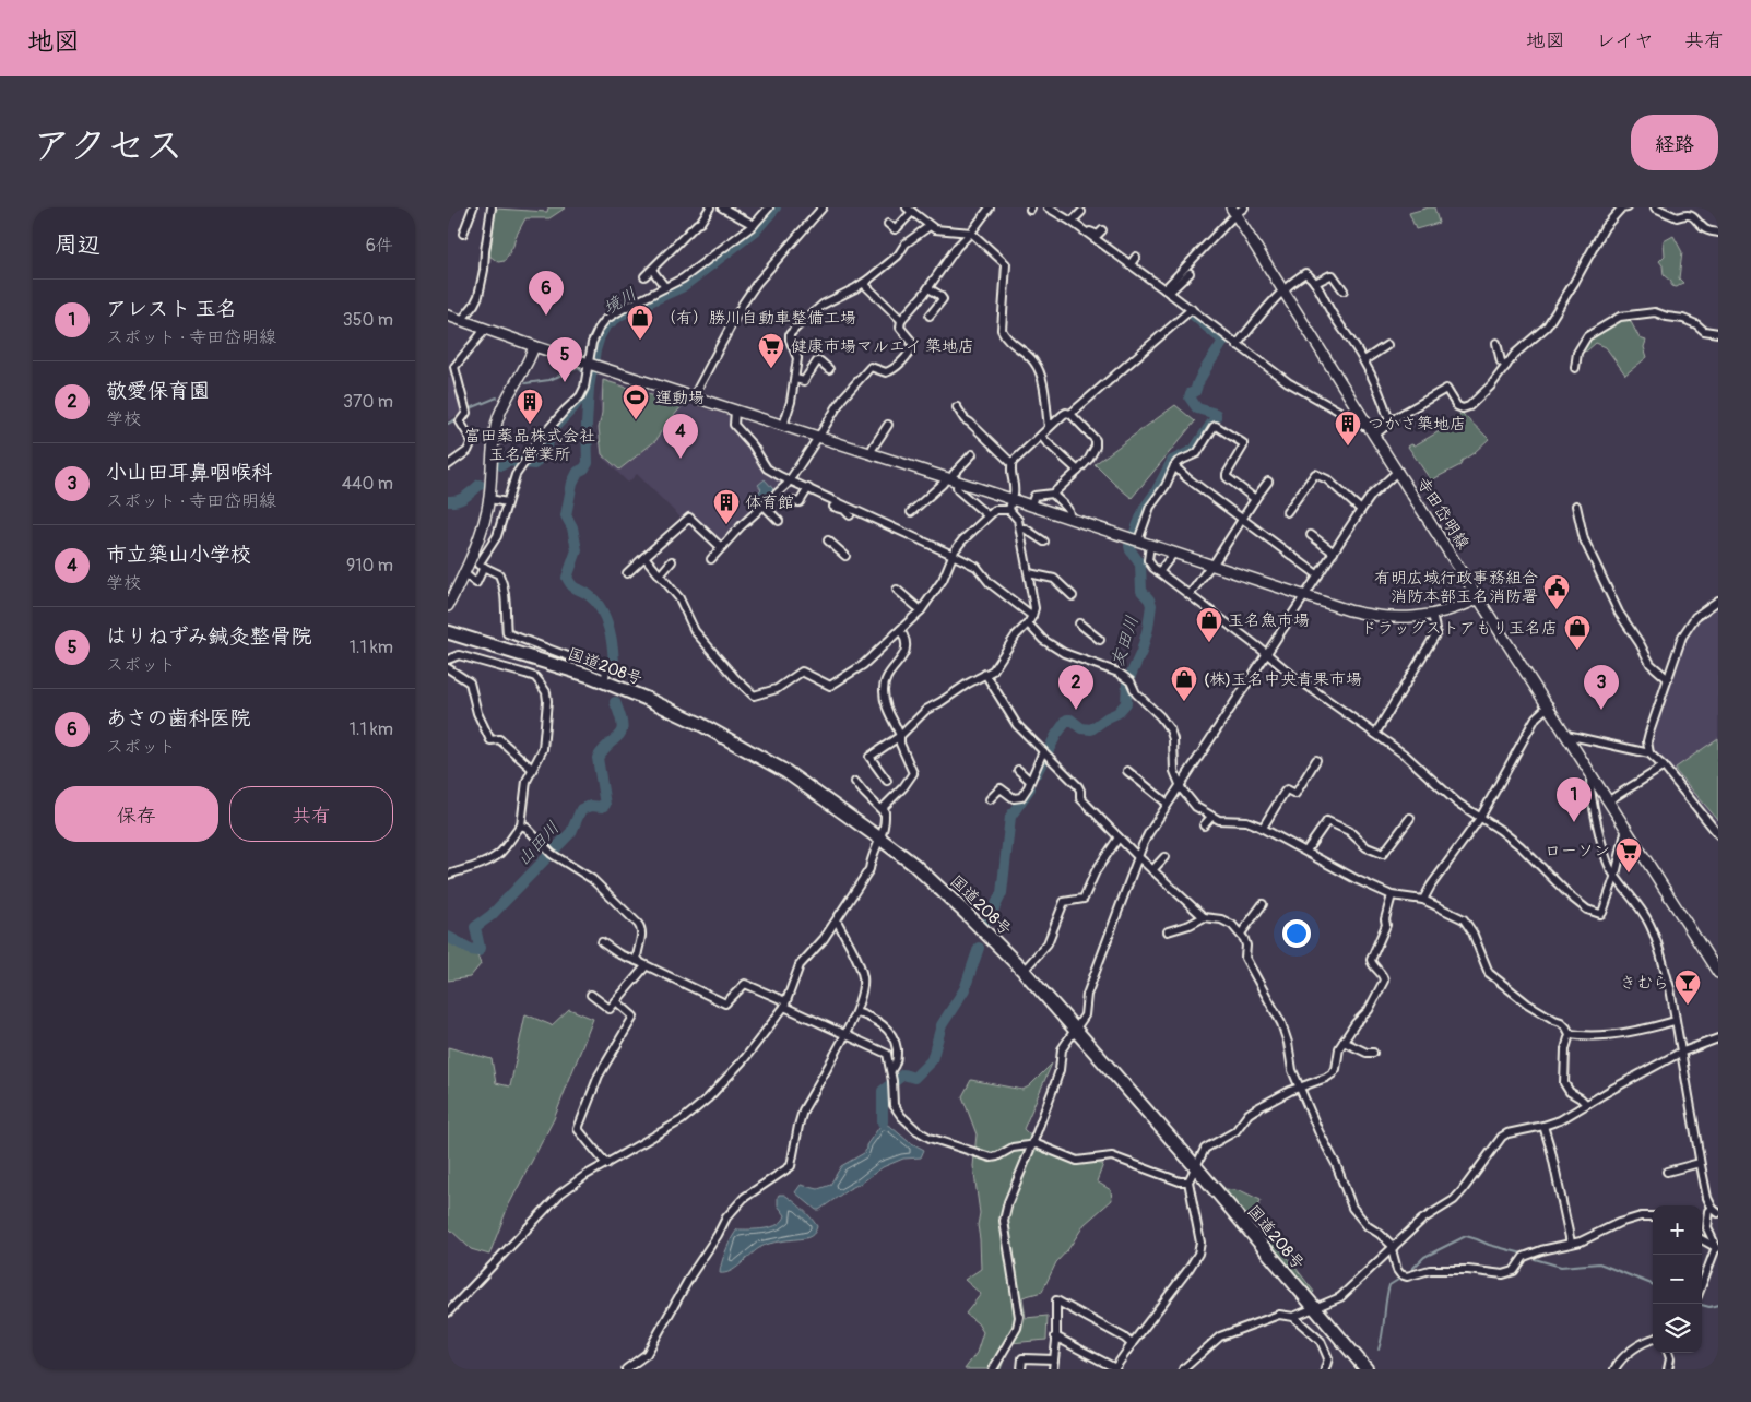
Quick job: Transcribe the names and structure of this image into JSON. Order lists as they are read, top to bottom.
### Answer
{
  "streets": {
    "highway": ["国道208号"],
    "street": ["寺田岱明線"]
  },
  "water": ["境川", "友田川", "山田川"],
  "places": {
    "shop": [
      "（有）勝川自動車整備工場",
      "玉名魚市場",
      "ドラッグストアもり玉名店",
      "(株)玉名中央青果市場"
    ],
    "supermarket": ["健康市場マルエイ 築地店", "ローソン"],
    "sports": ["運動場"],
    "building": ["富田薬品株式会社 玉名営業所", "つかさ築地店", "体育館"],
    "public building": ["有明広域行政事務組合 消防本部玉名消防署"],
    "bar": ["きむら"]
  },
  "page": {
    "header": "地図",
    "nav": ["地図", "レイヤ", "共有"],
    "title": "アクセス",
    "buttons": [
      "経路",
      ["保存", "共有"]
    ],
    "heading": ["周辺", "6件"],
    "pins": [
      "6",
      "5",
      "4",
      "2",
      "3",
      "1"
    ],
    "list": [
      {
        "mark": "1",
        "name": "アレスト 玉名",
        "note": "スポット · 寺田岱明線",
        "value": "350 m"
      },
      {
        "mark": "2",
        "name": "敬愛保育園",
        "note": "学校",
        "value": "370 m"
      },
      {
        "mark": "3",
        "name": "小山田耳鼻咽喉科",
        "note": "スポット · 寺田岱明線",
        "value": "440 m"
      },
      {
        "mark": "4",
        "name": "市立築山小学校",
        "note": "学校",
        "value": "910 m"
      },
      {
        "mark": "5",
        "name": "はりねずみ鍼灸整骨院",
        "note": "スポット",
        "value": "1.1 km"
      },
      {
        "mark": "6",
        "name": "あさの歯科医院",
        "note": "スポット",
        "value": "1.1 km"
      }
    ],
    "map_buttons": ["+", "−"]
  }
}
